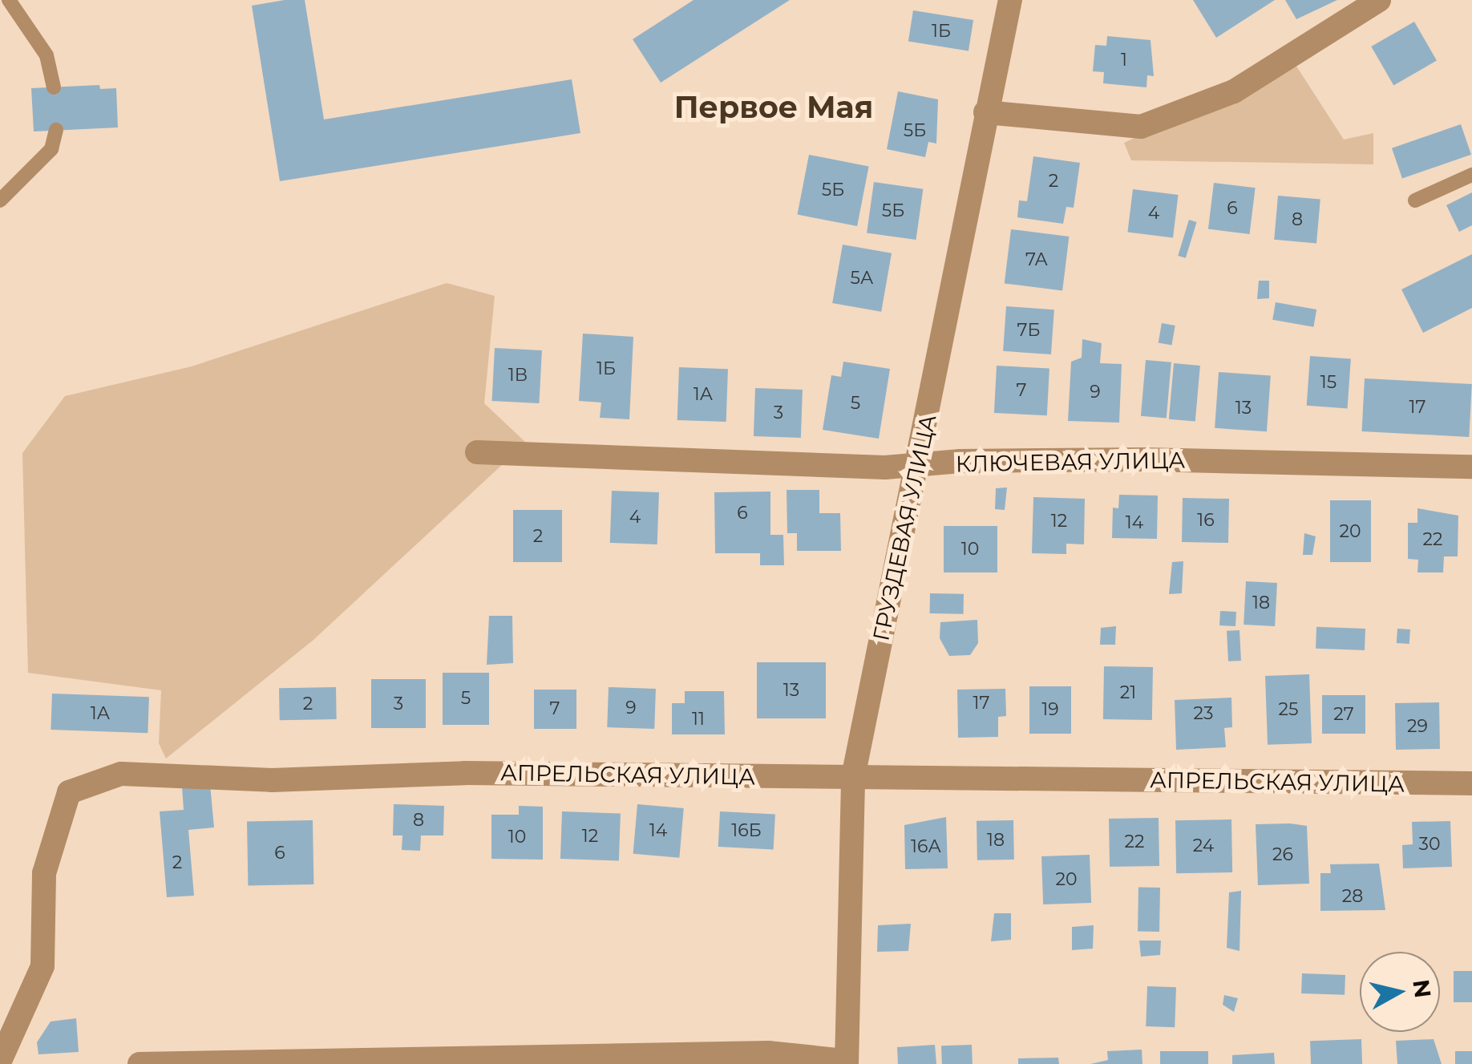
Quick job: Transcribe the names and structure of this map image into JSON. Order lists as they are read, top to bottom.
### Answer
{
  "streets": {
    "street": ["КЛЮЧЕВАЯ УЛИЦА", "ГРУЗДЕВАЯ УЛИЦА", "АПРЕЛЬСКАЯ УЛИЦА"]
  },
  "crossings": [
    ["КЛЮЧЕВАЯ УЛИЦА", "ГРУЗДЕВАЯ УЛИЦА"],
    ["ГРУЗДЕВАЯ УЛИЦА", "АПРЕЛЬСКАЯ УЛИЦА"]
  ],
  "districts": ["Первое Мая"],
  "house_numbers": [
    "1Б",
    "1",
    "5Б",
    "2",
    "5Б",
    "6",
    "5Б",
    "4",
    "8",
    "7А",
    "5А",
    "7Б",
    "1Б",
    "1В",
    "15",
    "7",
    "9",
    "1А",
    "5",
    "17",
    "13",
    "3",
    "6",
    "4",
    "16",
    "12",
    "14",
    "20",
    "2",
    "22",
    "10",
    "18",
    "13",
    "21",
    "5",
    "17",
    "2",
    "3",
    "9",
    "7",
    "19",
    "25",
    "1А",
    "23",
    "27",
    "11",
    "29",
    "8",
    "14",
    "16Б",
    "12",
    "10",
    "18",
    "22",
    "30",
    "24",
    "16А",
    "6",
    "26",
    "2",
    "20",
    "28"
  ],
  "north": "right"
}
